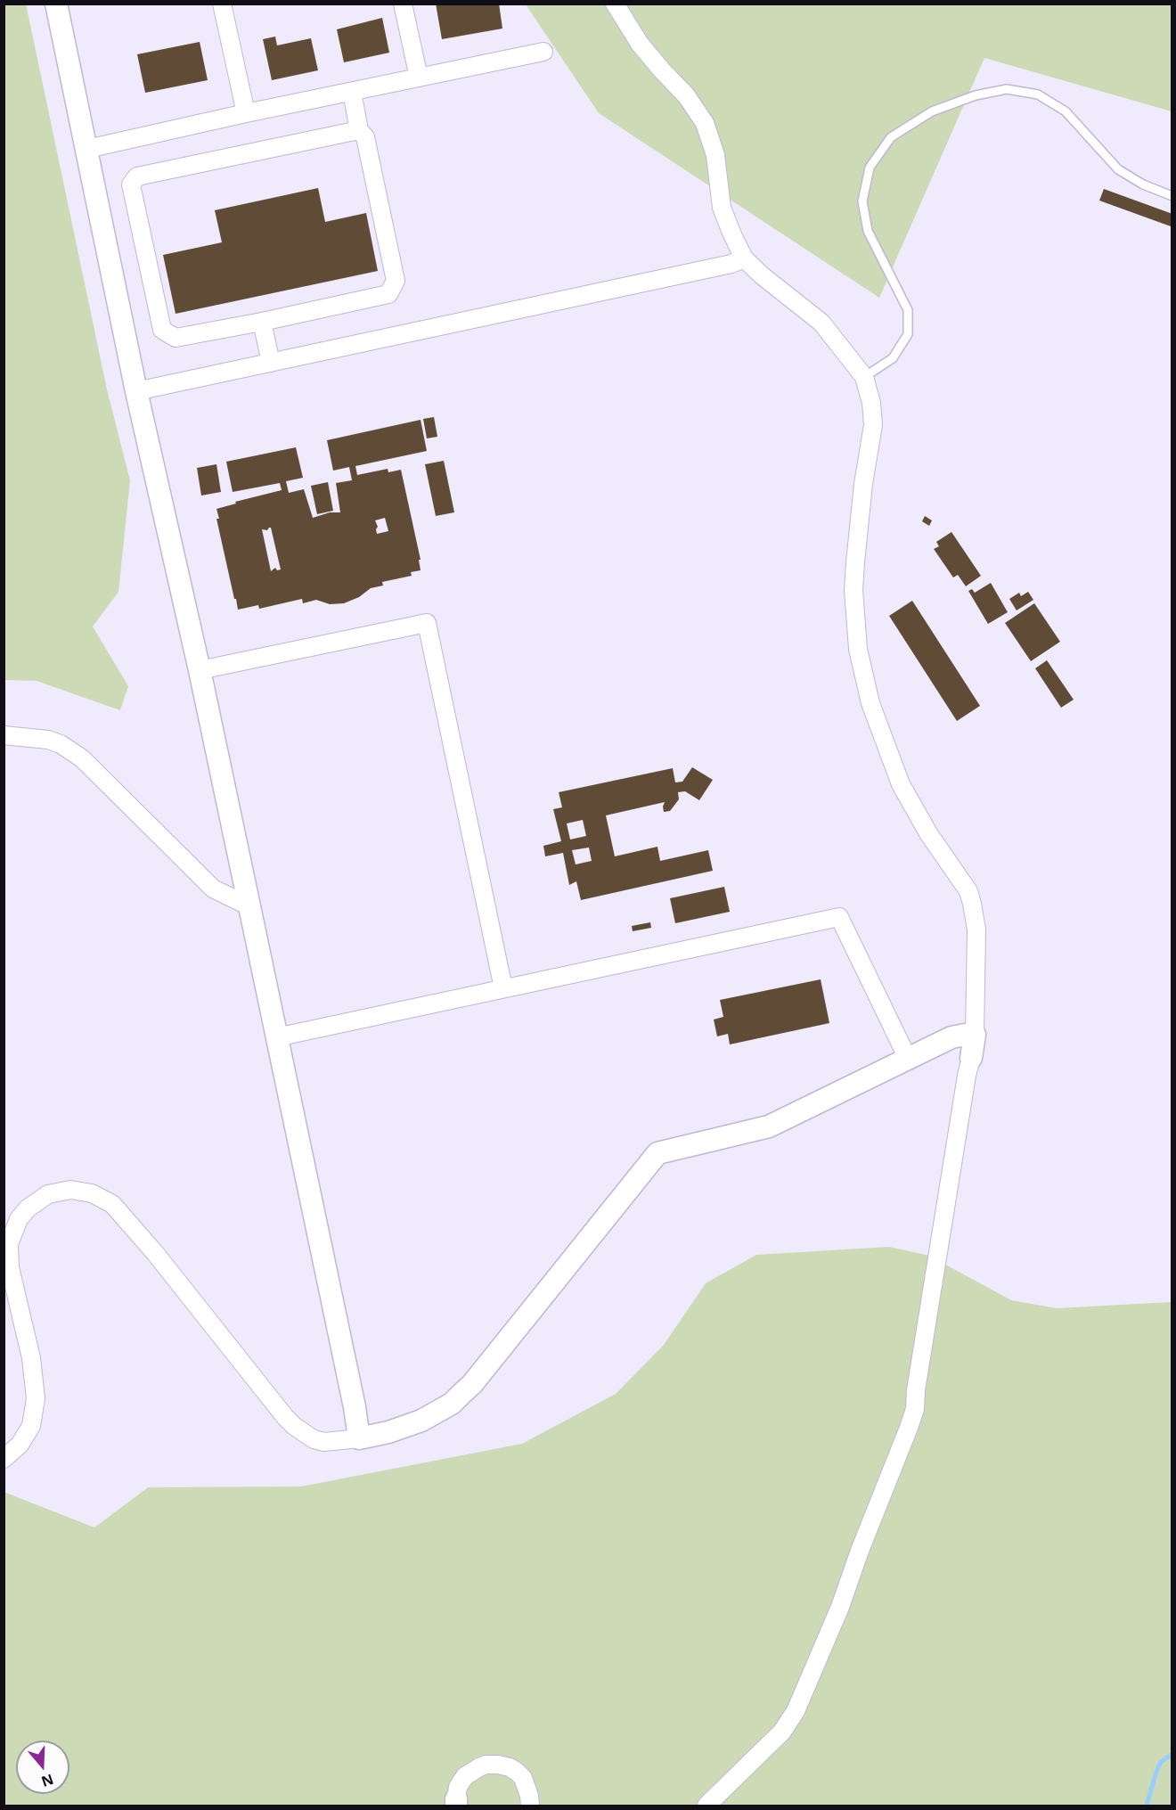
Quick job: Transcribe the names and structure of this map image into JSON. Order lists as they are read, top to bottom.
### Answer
{
  "north": "bottom"
}
